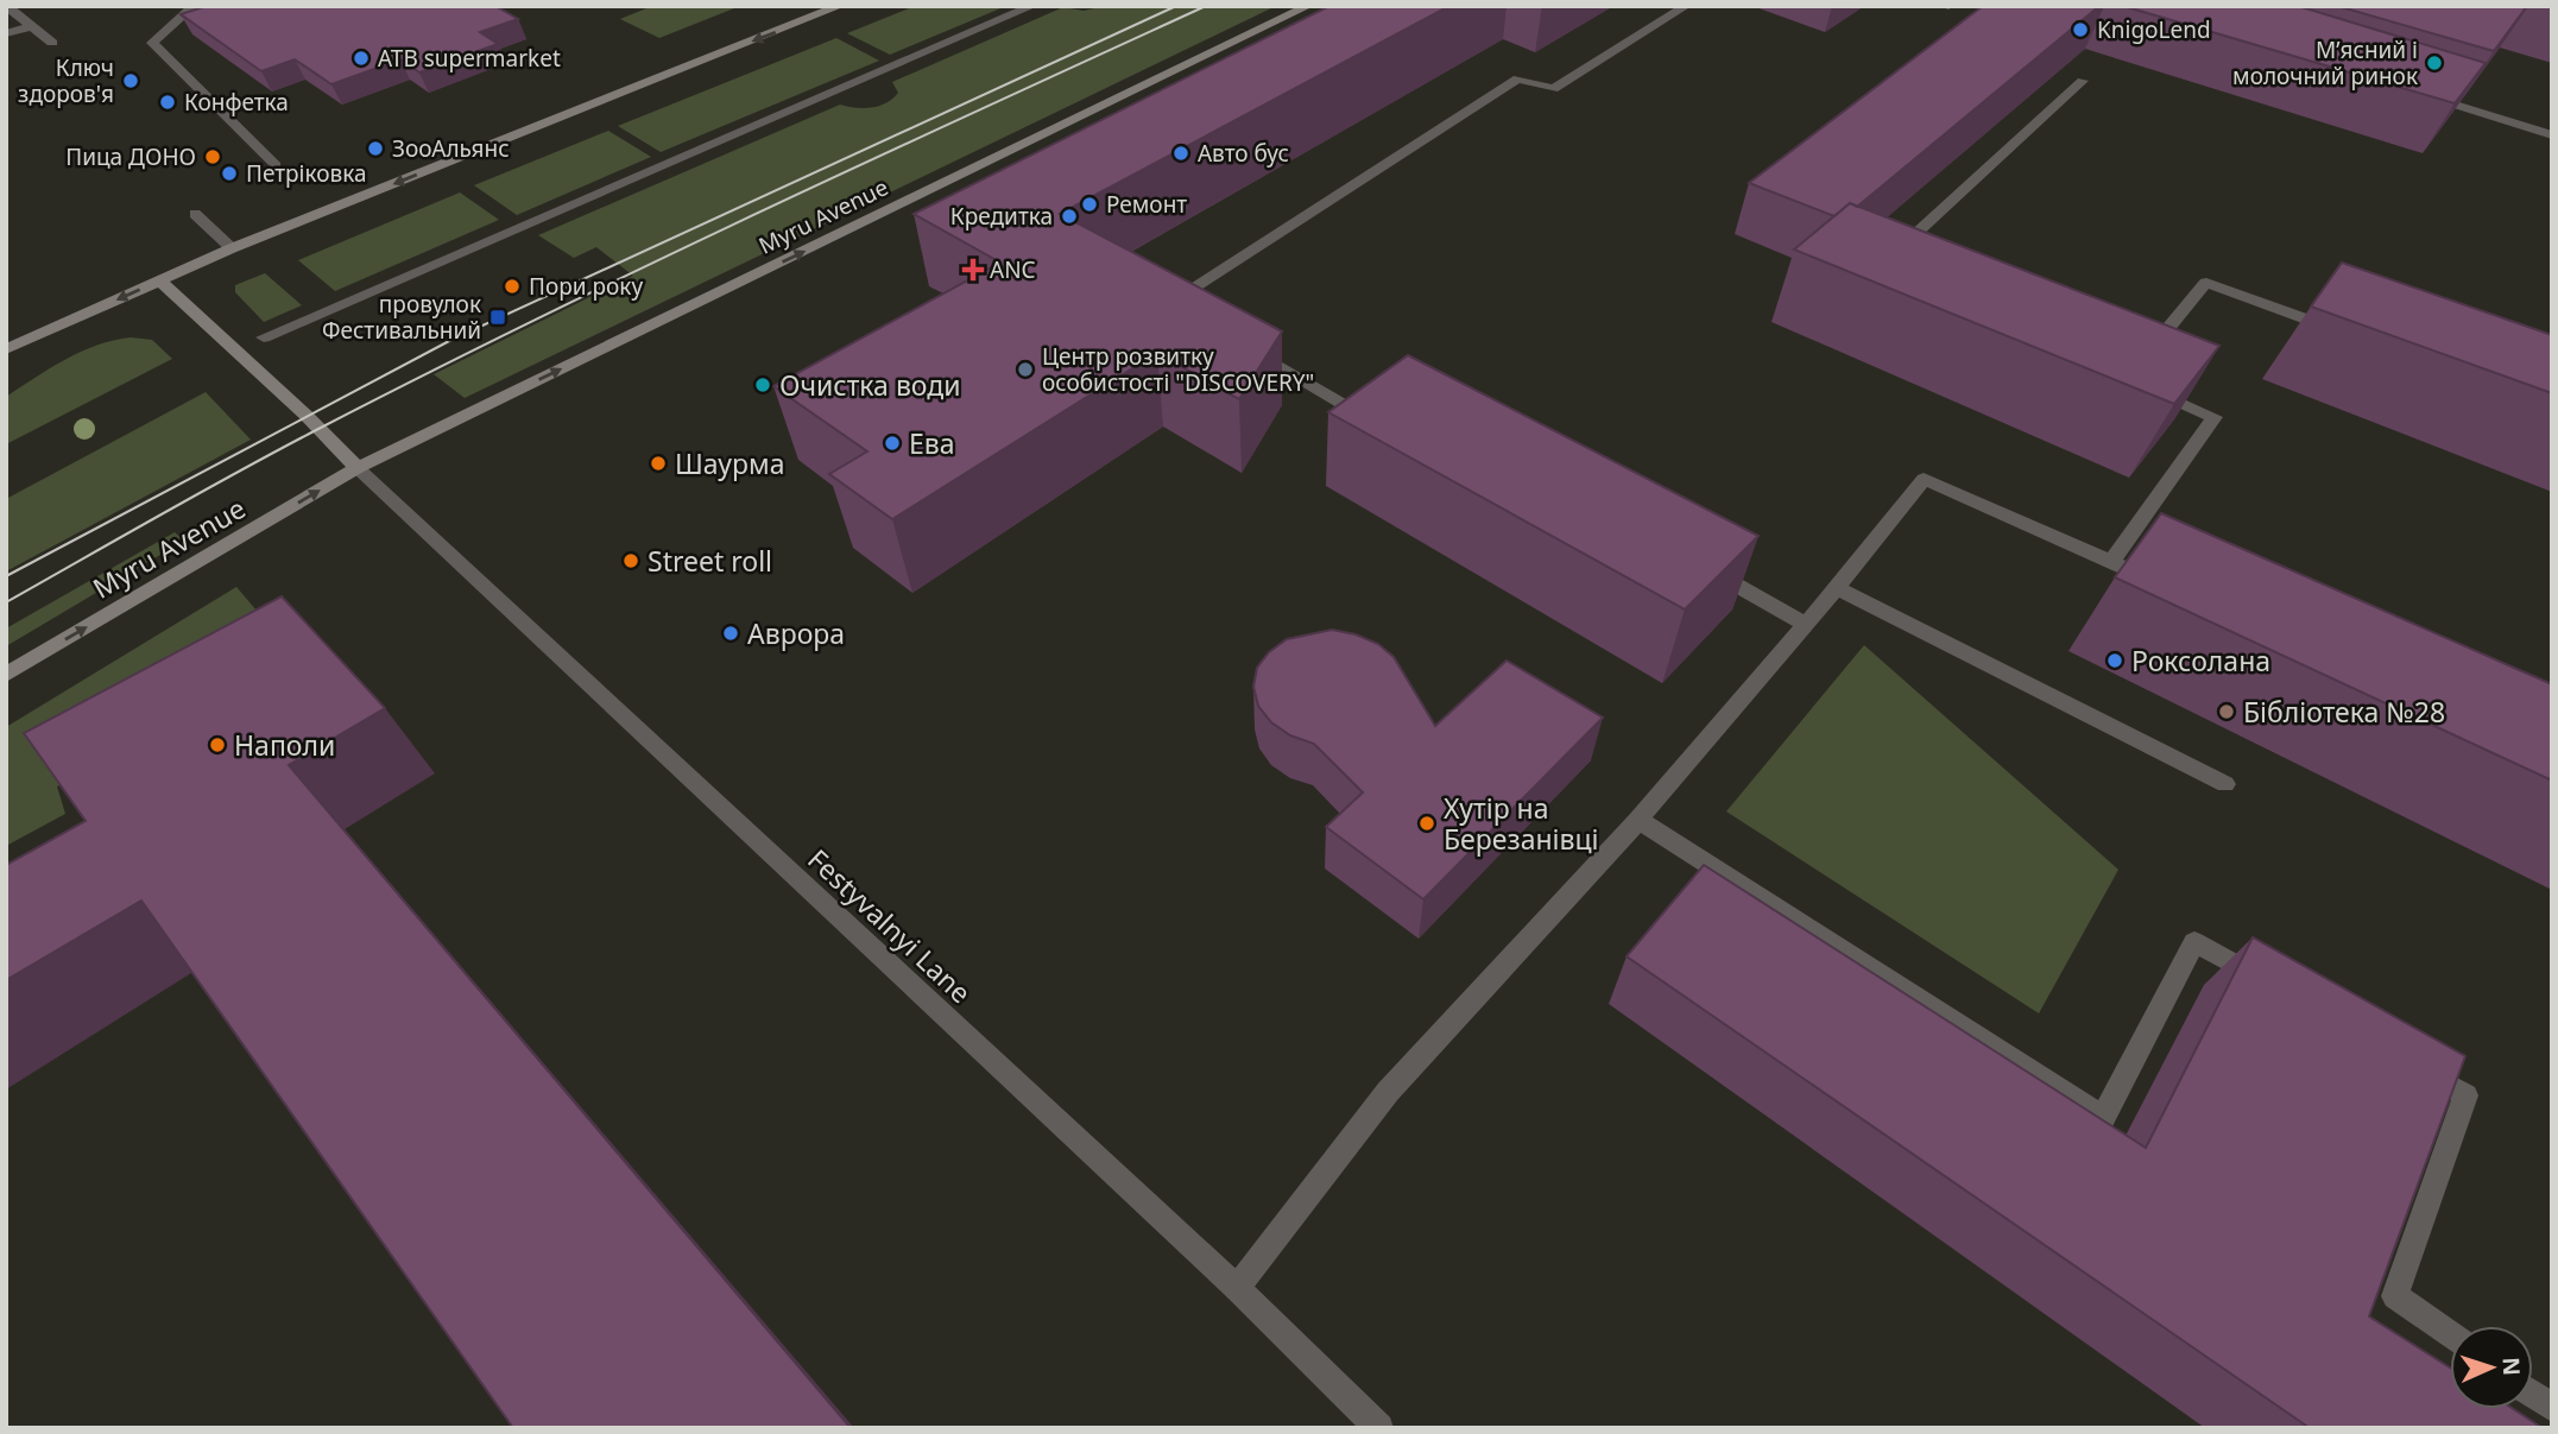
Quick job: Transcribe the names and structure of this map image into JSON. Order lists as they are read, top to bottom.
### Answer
{
  "streets": {
    "street": ["Myru Avenue", "Festyvalnyi Lane"]
  },
  "crossings": [
    ["Myru Avenue", "Festyvalnyi Lane"]
  ],
  "places": {
    "other": [
      "KnigoLend",
      "ATB supermarket",
      "Мʼясний і молочний ринок",
      "Ключ здоров'я",
      "Конфетка",
      "ЗооАльянс",
      "Авто бус",
      "Пица ДОНО",
      "Петріковка",
      "Ремонт",
      "Кредитка",
      "Пори року",
      "Центр розвитку особистості \"DISCOVERY\"",
      "Очистка води",
      "Ева",
      "Шаурма",
      "Street roll",
      "Аврора",
      "Роксолана",
      "Бібліотека №28",
      "Наполи",
      "Хутір на Березанівці"
    ],
    "health": ["ANC"],
    "transit": ["провулок Фестивальний"]
  },
  "north": "right"
}
